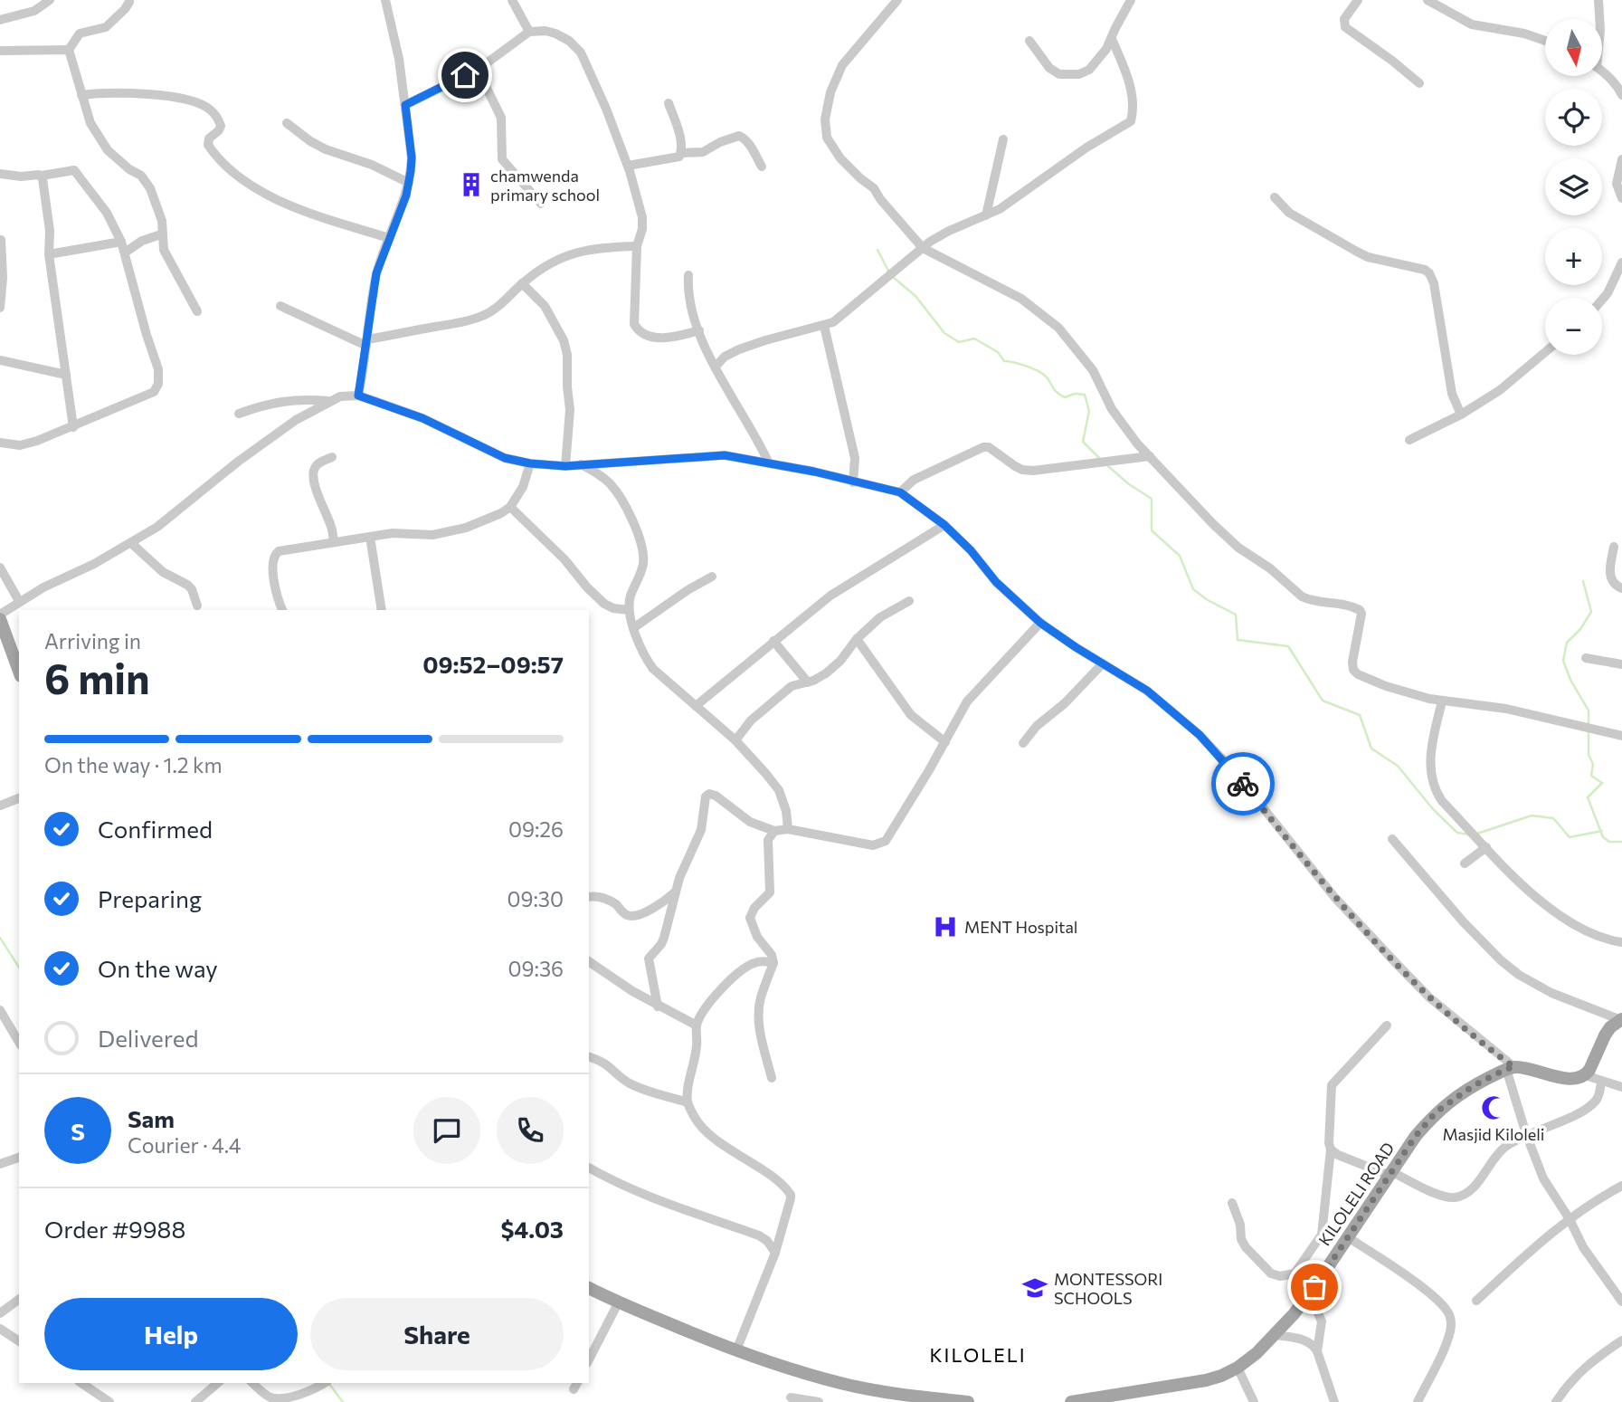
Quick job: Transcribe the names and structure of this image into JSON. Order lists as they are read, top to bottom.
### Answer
{
  "streets": {
    "main road": ["KILOLELI ROAD"]
  },
  "districts": ["KILOLELI"],
  "places": {
    "building": ["chamwenda primary school"],
    "hospital": ["MENT Hospital"],
    "mosque": ["Masjid Kiloleli"],
    "school or university": ["MONTESSORI SCHOOLS"]
  },
  "north": "bottom",
  "page": {
    "map_buttons": ["+", "−"],
    "heading": ["6 min", "Arriving in", "09:52–09:57"],
    "panel": [
      "Sam",
      "Courier · 4.4",
      "Order #9988",
      "$4.03"
    ],
    "bar": "On the way · 1.2 km",
    "list": [
      ["Confirmed", "09:26"],
      ["Preparing", "09:30"],
      ["On the way", "09:36"],
      "Delivered"
    ],
    "round": "S",
    "buttons": ["Help", "Share"]
  }
}
